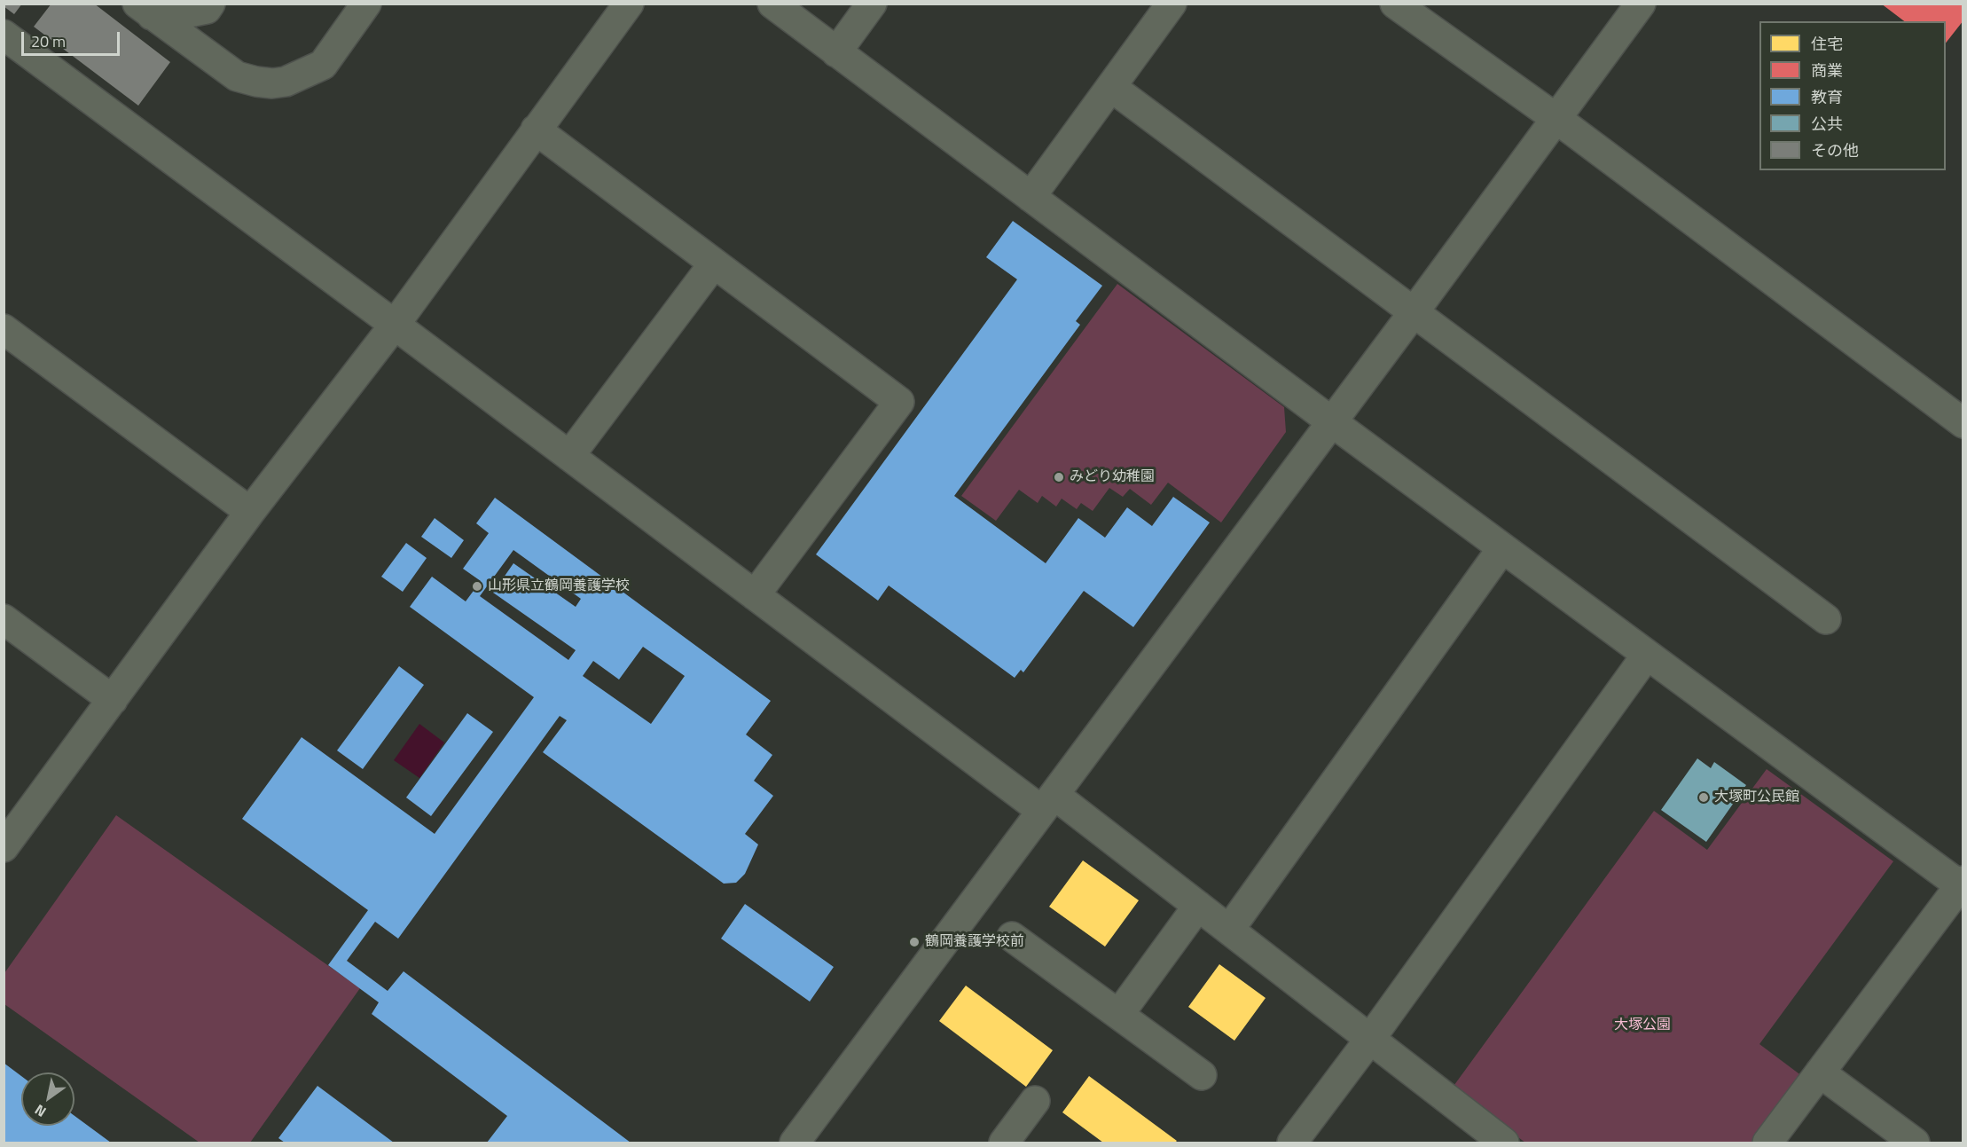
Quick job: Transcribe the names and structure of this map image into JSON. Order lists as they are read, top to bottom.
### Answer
{
  "parks": ["大塚公園"],
  "places": [
    "みどり幼稚園",
    "山形県立鶴岡養護学校",
    "大塚町公民館",
    "鶴岡養護学校前"
  ],
  "legend": [
    "住宅",
    "商業",
    "教育",
    "公共",
    "その他"
  ],
  "scale_bar": "20 m",
  "north": "bottom left"
}
